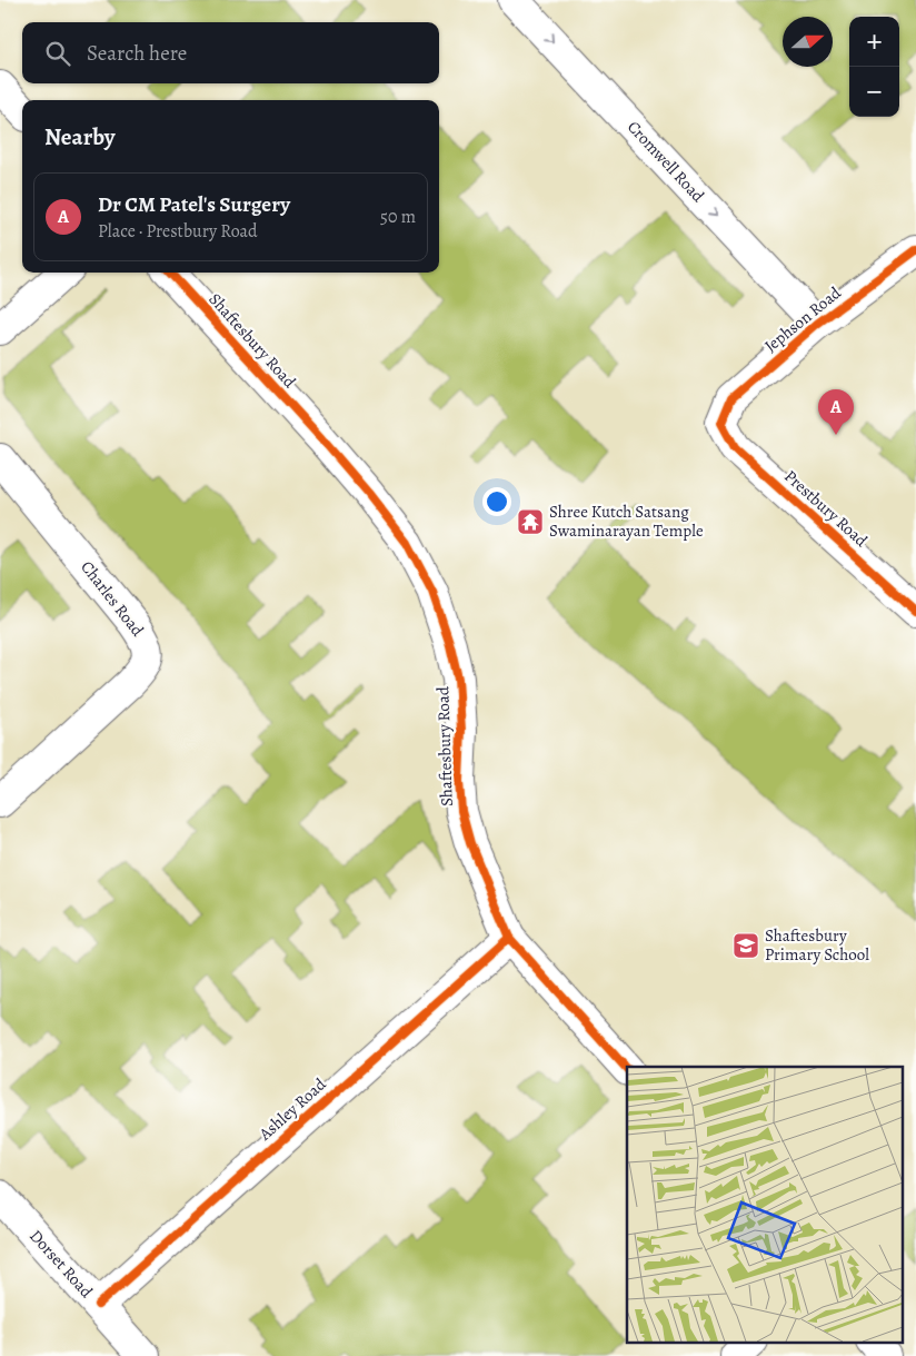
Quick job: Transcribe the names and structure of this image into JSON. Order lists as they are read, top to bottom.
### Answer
{
  "streets": {
    "street": [
      "Cromwell Road",
      "Jephson Road",
      "Shaftesbury Road",
      "Prestbury Road",
      "Charles Road",
      "Ashley Road",
      "Dorset Road"
    ]
  },
  "crossings": [
    ["Cromwell Road", "Jephson Road"],
    ["Jephson Road", "Prestbury Road"],
    ["Shaftesbury Road", "Ashley Road"],
    ["Ashley Road", "Dorset Road"]
  ],
  "one_way": ["Cromwell Road"],
  "places": {
    "temple": ["Shree Kutch Satsang Swaminarayan Temple"],
    "school or university": ["Shaftesbury Primary School"]
  },
  "north": "right",
  "page": {
    "map_buttons": ["+", "−"],
    "search": "Search here",
    "heading": "Nearby",
    "list": [
      {
        "mark": "A",
        "name": "Dr CM Patel's Surgery",
        "note": "Place · Prestbury Road",
        "value": "50 m"
      }
    ],
    "pins": "A"
  }
}
